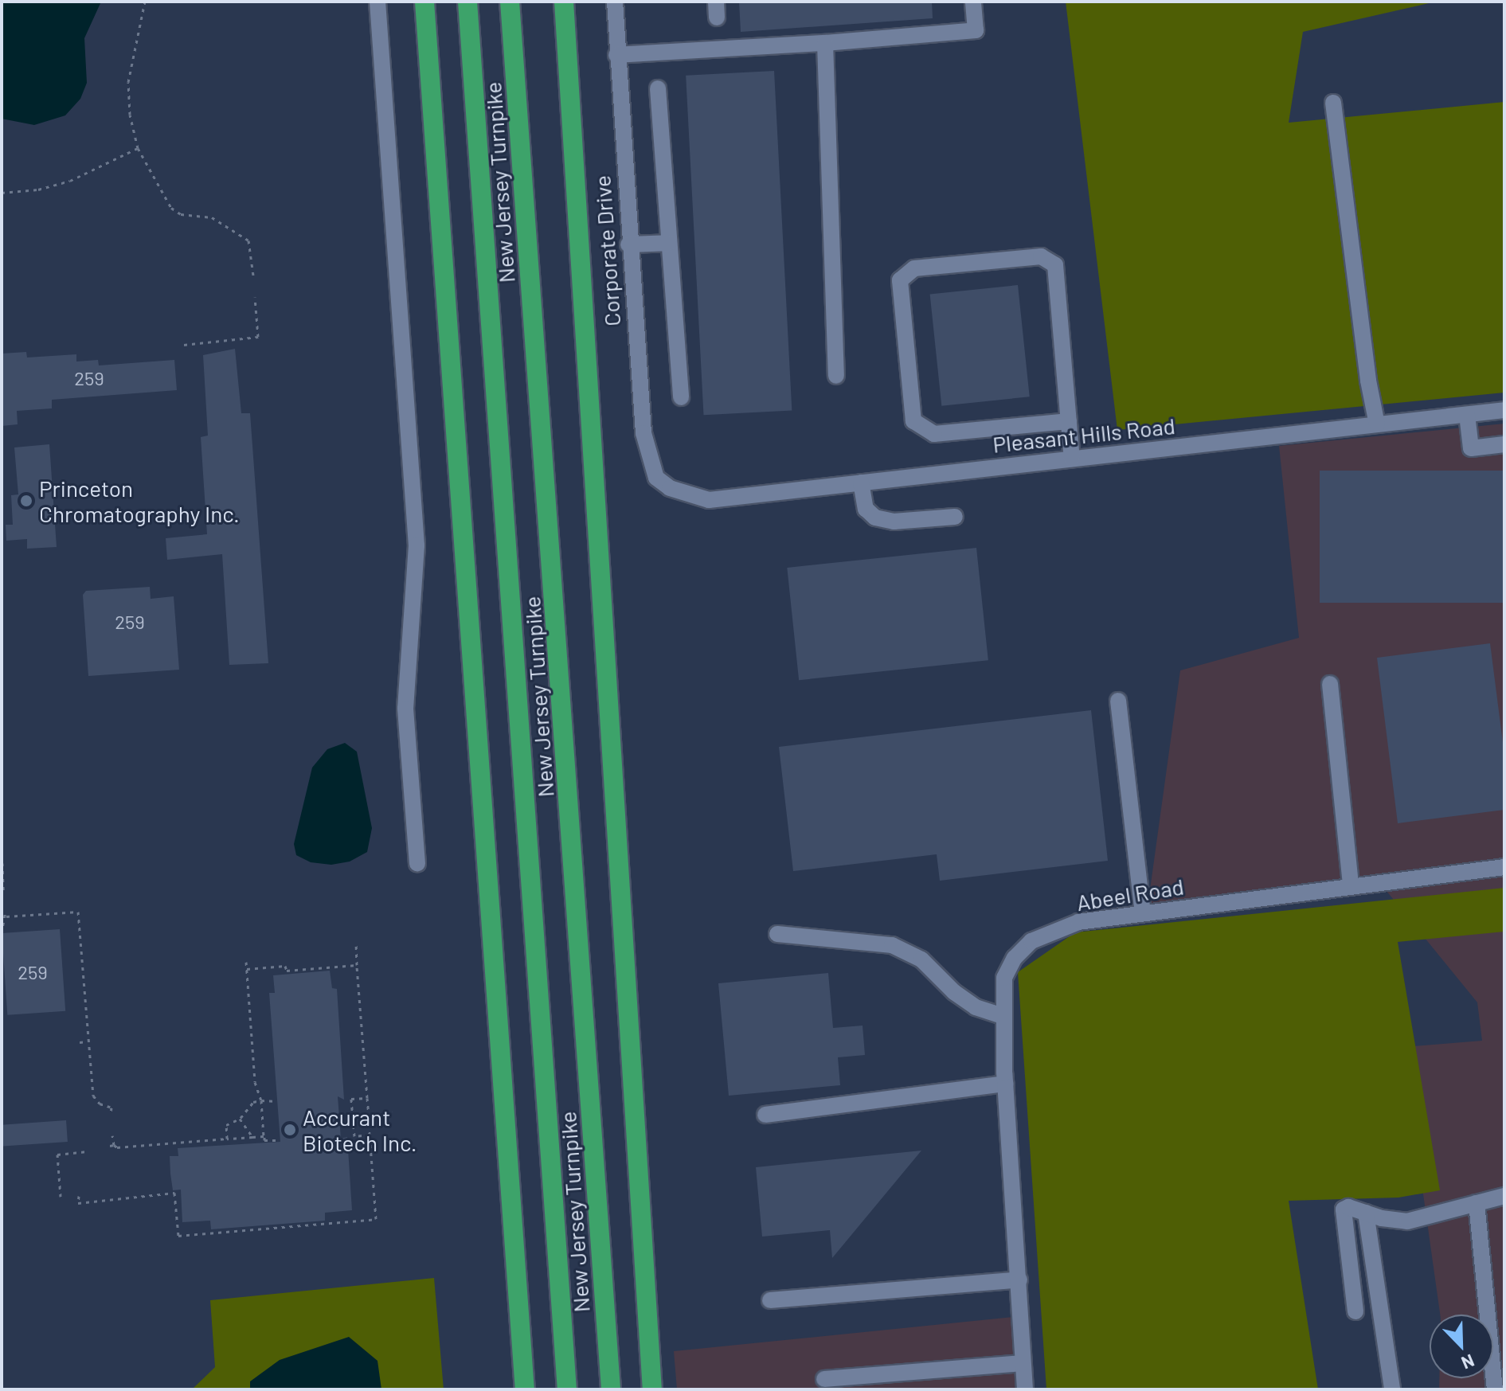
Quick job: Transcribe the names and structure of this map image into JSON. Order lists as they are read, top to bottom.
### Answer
{
  "streets": {
    "highway": ["New Jersey Turnpike"],
    "street": ["Corporate Drive", "Pleasant Hills Road", "Abeel Road"]
  },
  "crossings": [
    ["Corporate Drive", "Pleasant Hills Road"]
  ],
  "places": ["Princeton Chromatography Inc.", "Accurant Biotech Inc."],
  "house_numbers": ["259", "259", "259"],
  "north": "bottom right"
}
